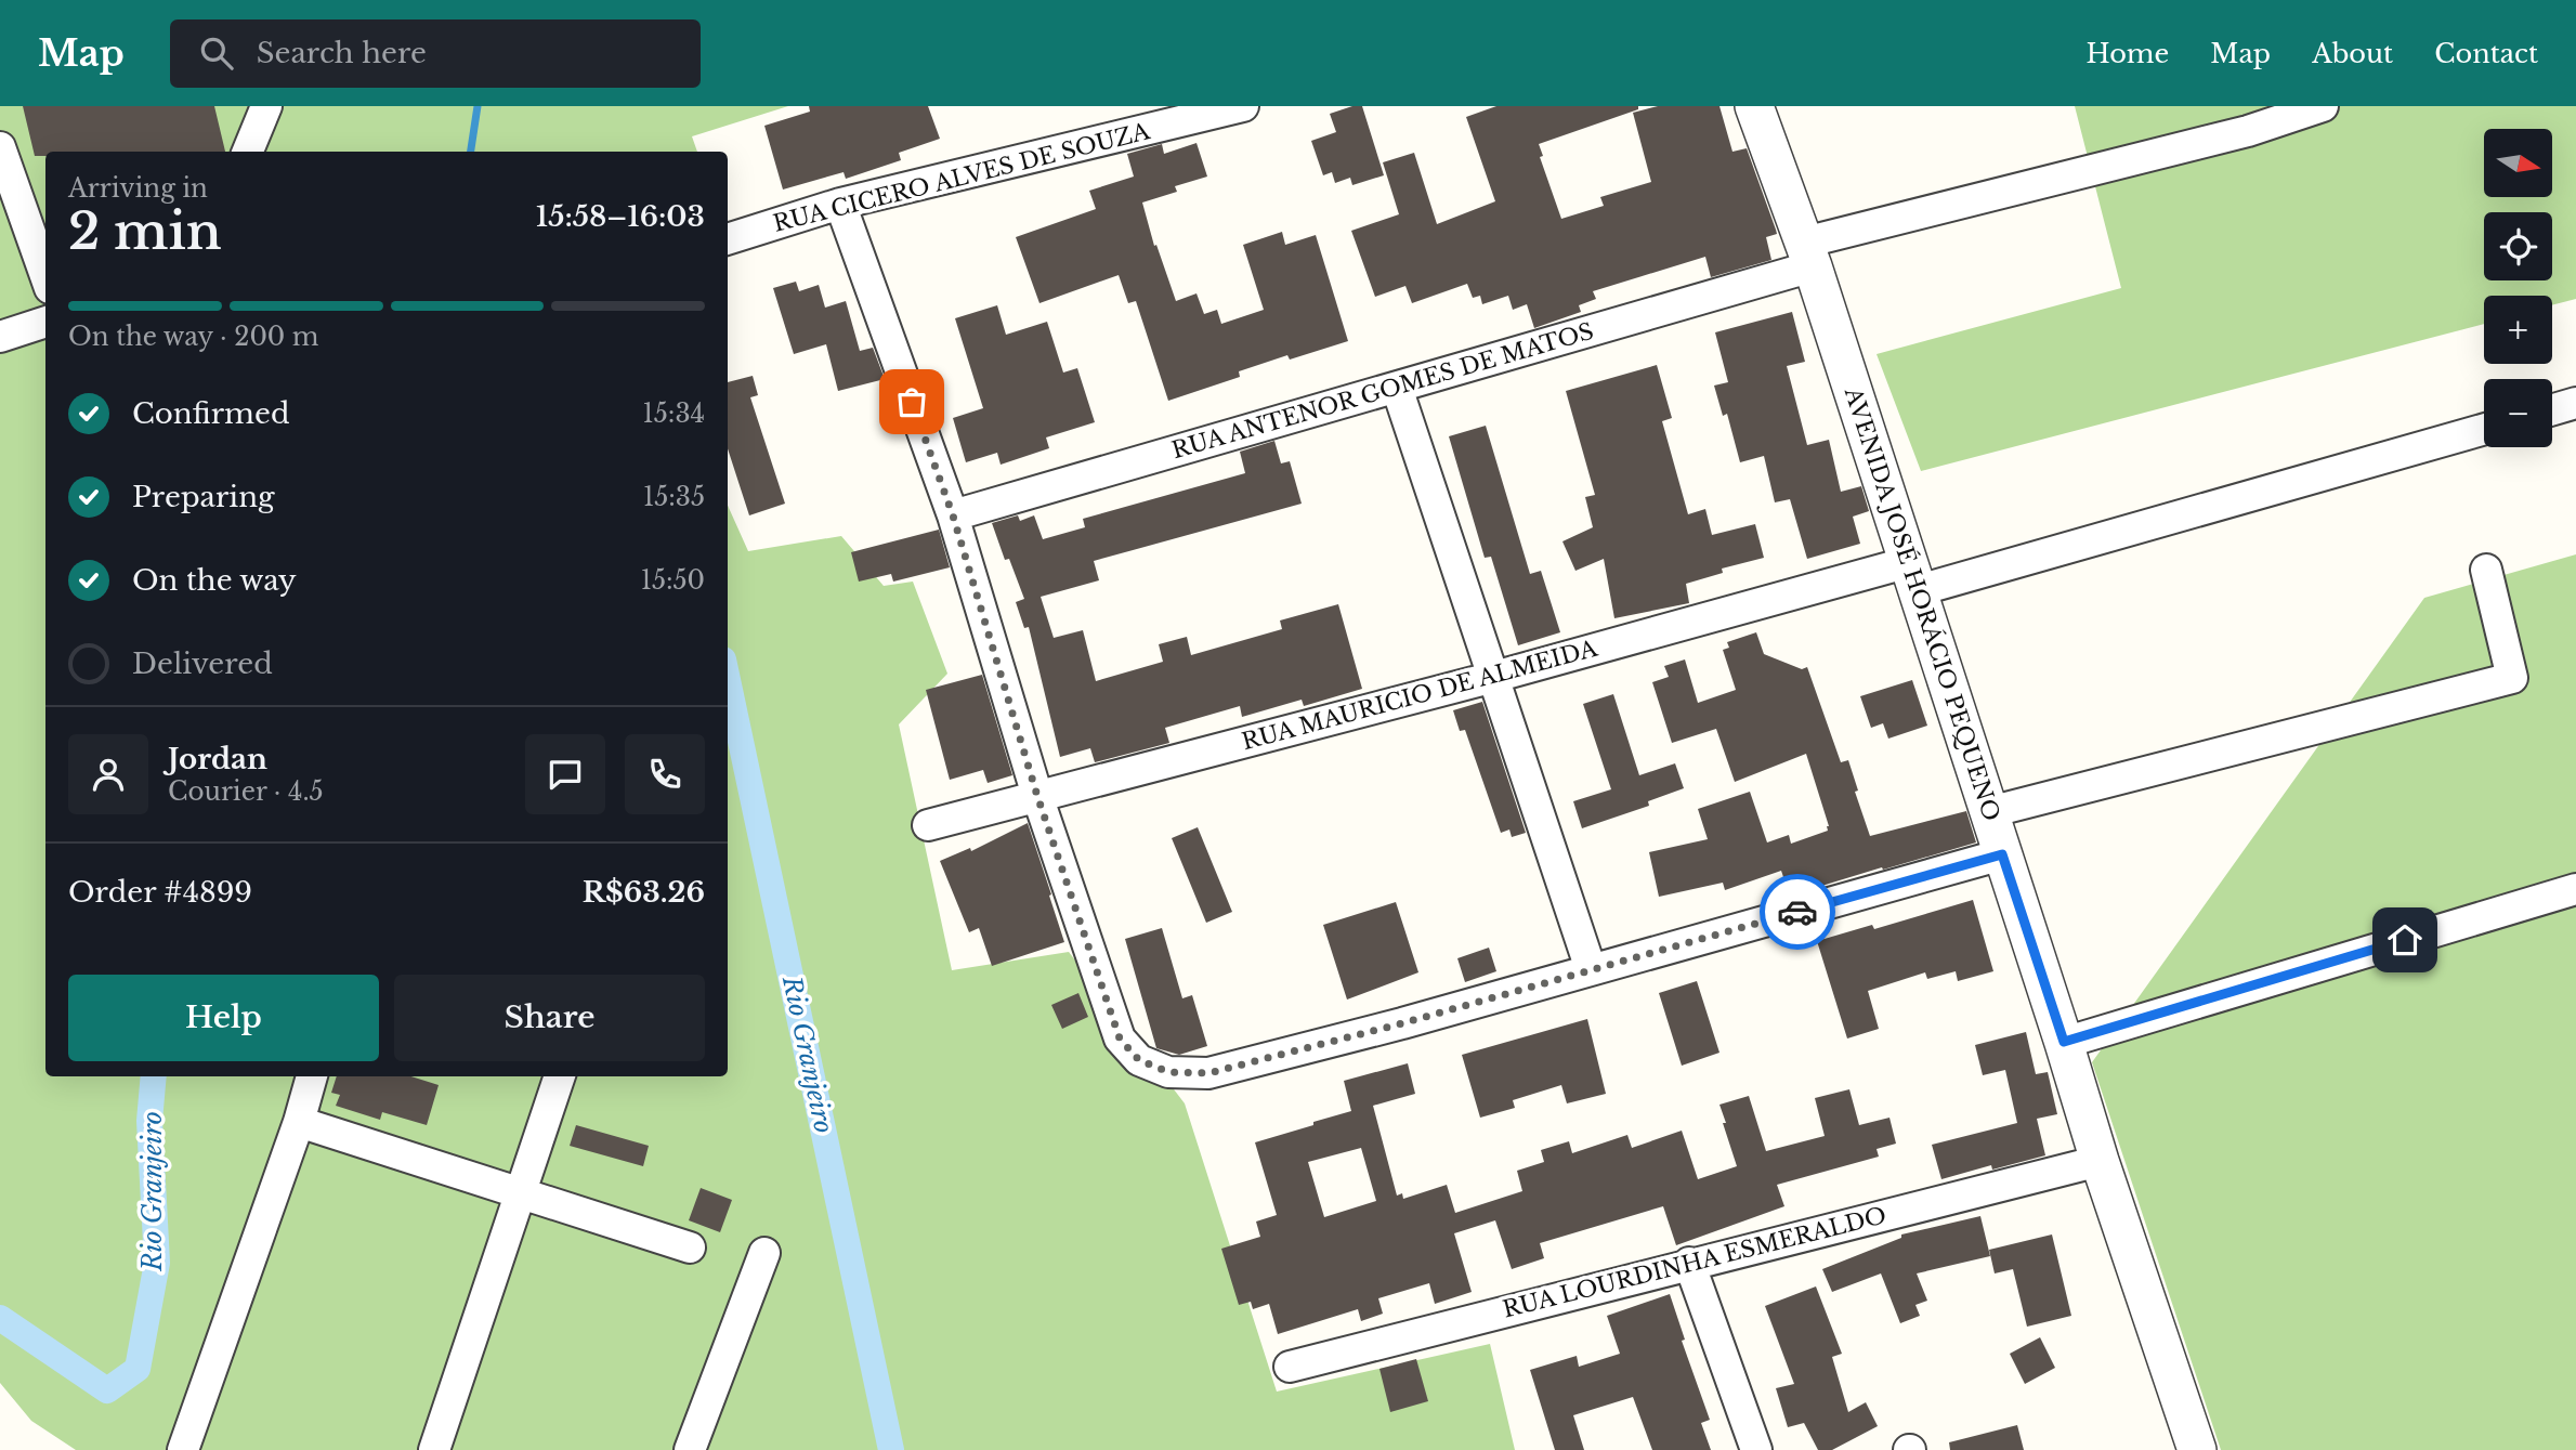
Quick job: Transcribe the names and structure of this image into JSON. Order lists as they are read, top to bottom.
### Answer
{
  "streets": {
    "street": [
      "RUA CICERO ALVES DE SOUZA",
      "RUA ANTENOR GOMES DE MATOS",
      "AVENIDA JOSÉ HORÁCIO PEQUENO",
      "RUA MAURICIO DE ALMEIDA",
      "RUA LOURDINHA ESMERALDO"
    ]
  },
  "crossings": [
    ["RUA ANTENOR GOMES DE MATOS", "AVENIDA JOSÉ HORÁCIO PEQUENO"],
    ["AVENIDA JOSÉ HORÁCIO PEQUENO", "RUA MAURICIO DE ALMEIDA"],
    ["AVENIDA JOSÉ HORÁCIO PEQUENO", "RUA LOURDINHA ESMERALDO"]
  ],
  "water": ["Rio Granjeiro"],
  "north": "right",
  "page": {
    "header": "Map",
    "search": "Search here",
    "nav": [
      "Home",
      "Map",
      "About",
      "Contact"
    ],
    "map_buttons": ["+", "−"],
    "heading": ["2 min", "Arriving in", "15:58–16:03"],
    "panel": [
      "Jordan",
      "Courier · 4.5",
      "Order #4899",
      "R$63.26"
    ],
    "bar": "On the way · 200 m",
    "list": [
      ["Confirmed", "15:34"],
      ["Preparing", "15:35"],
      ["On the way", "15:50"],
      "Delivered"
    ],
    "buttons": ["Help", "Share"]
  }
}
